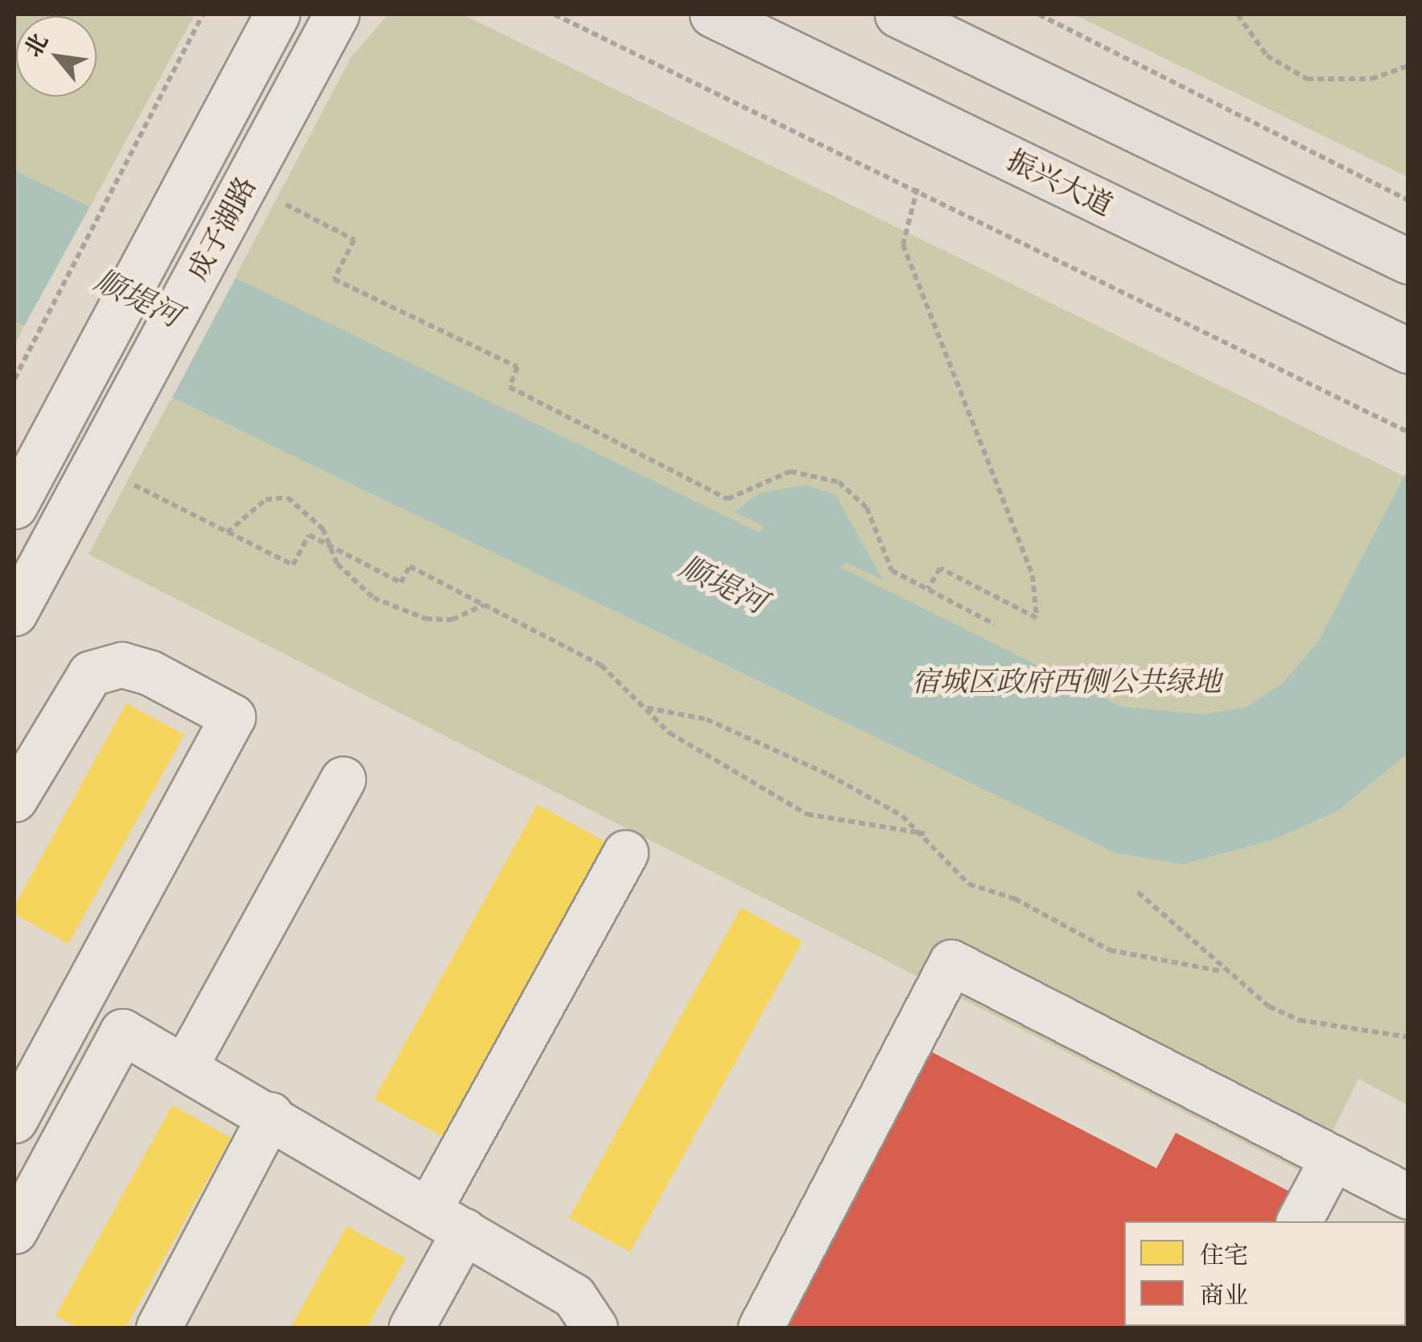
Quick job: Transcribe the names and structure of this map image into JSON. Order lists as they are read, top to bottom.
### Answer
{
  "streets": {
    "main road": ["振兴大道"],
    "street": ["成子湖路"]
  },
  "water": ["顺堤河"],
  "parks": ["宿城区政府西侧公共绿地"],
  "legend": ["住宅", "商业"],
  "north": "top left"
}
